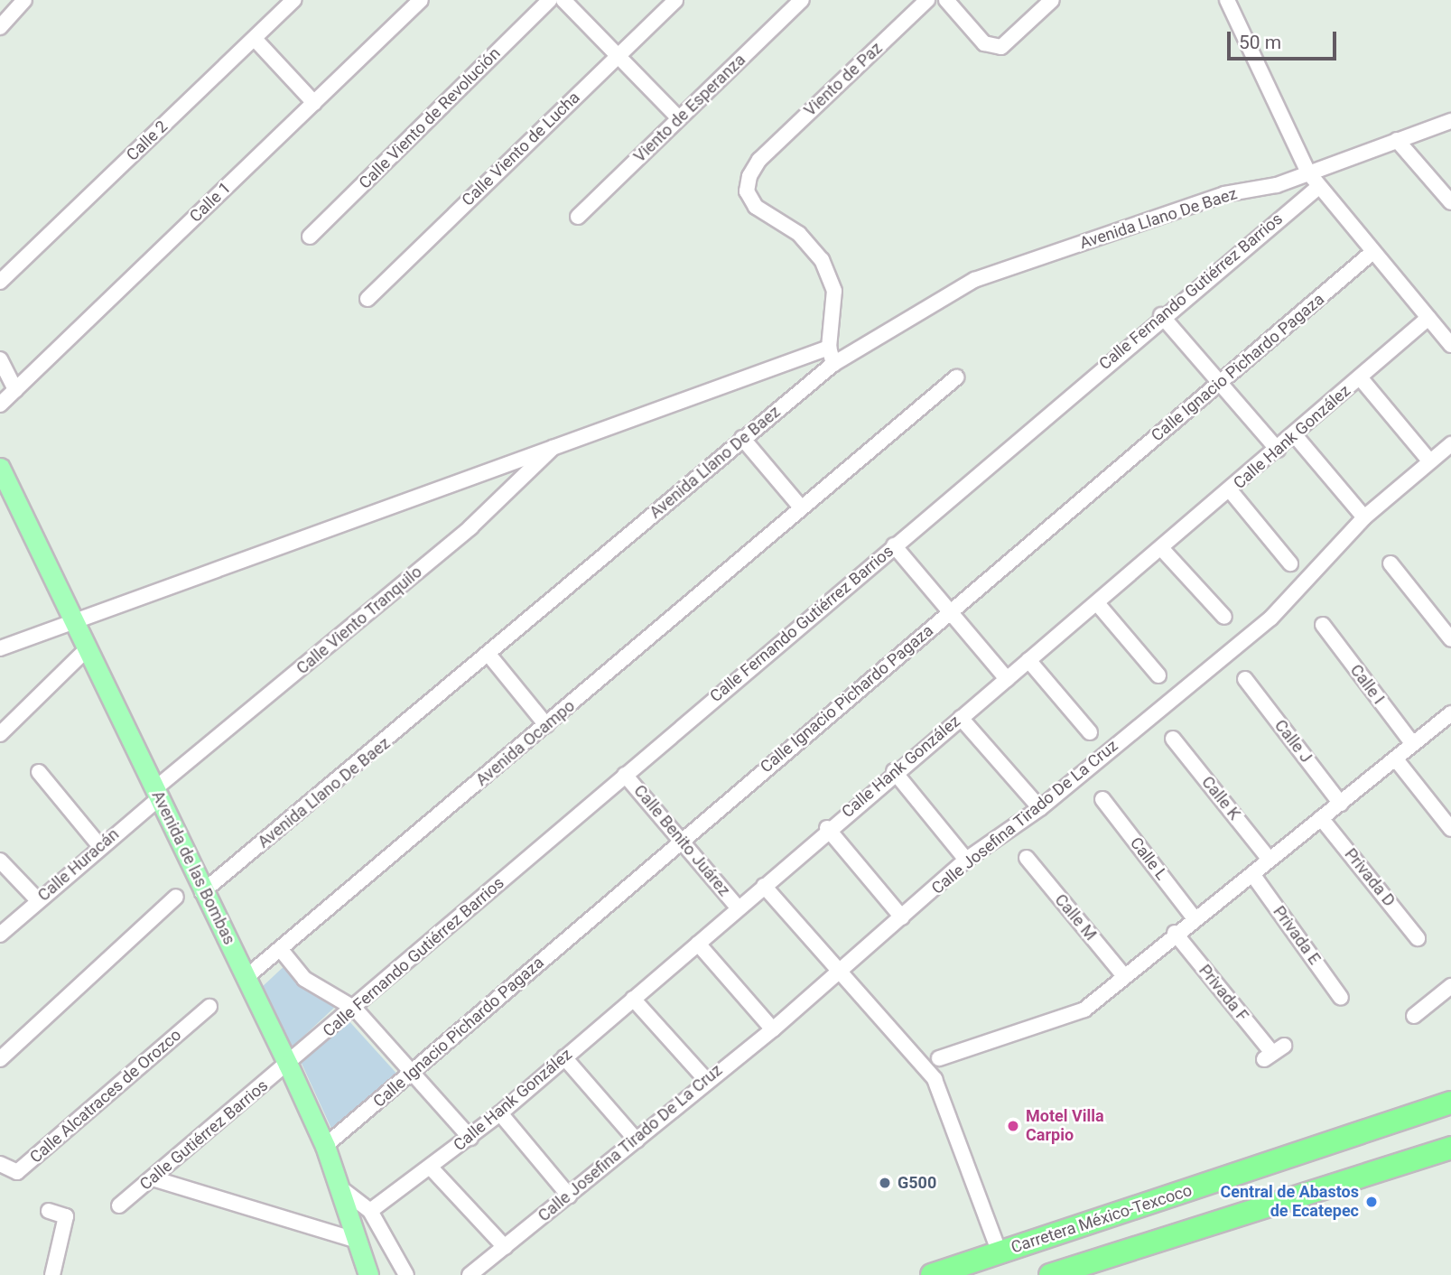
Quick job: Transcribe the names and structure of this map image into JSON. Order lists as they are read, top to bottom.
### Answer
{
  "streets": {
    "highway": ["Carretera México-Texcoco"],
    "main road": ["Avenida de las Bombas"],
    "street": [
      "Viento de Paz",
      "Viento de Esperanza",
      "Calle Viento de Revolución",
      "Calle 2",
      "Calle Viento de Lucha",
      "Calle 1",
      "Avenida Llano De Baez",
      "Calle Fernando Gutiérrez Barrios",
      "Calle Ignacio Pichardo Pagaza",
      "Calle Hank González",
      "Calle Viento Tranquilo",
      "Calle I",
      "Calle J",
      "Avenida Ocampo",
      "Calle K",
      "Calle Josefina Tirado De La Cruz",
      "Calle Benito Juárez",
      "Calle L",
      "Calle Huracán",
      "Privada D",
      "Calle M",
      "Privada E",
      "Privada F",
      "Calle Alcatraces de Orozco",
      "Calle Gutiérrez Barrios"
    ]
  },
  "crossings": [
    ["Avenida Llano De Baez", "Avenida de las Bombas"],
    ["Calle Fernando Gutiérrez Barrios", "Calle Benito Juárez"],
    ["Calle Fernando Gutiérrez Barrios", "Avenida de las Bombas"],
    ["Calle Fernando Gutiérrez Barrios", "Calle Gutiérrez Barrios"],
    ["Calle Ignacio Pichardo Pagaza", "Calle Benito Juárez"],
    ["Calle Ignacio Pichardo Pagaza", "Avenida de las Bombas"],
    ["Calle Hank González", "Calle Benito Juárez"],
    ["Calle Viento Tranquilo", "Calle Huracán"],
    ["Calle Viento Tranquilo", "Avenida de las Bombas"],
    ["Avenida Ocampo", "Avenida de las Bombas"],
    ["Calle Huracán", "Avenida de las Bombas"],
    ["Avenida de las Bombas", "Calle Gutiérrez Barrios"]
  ],
  "places": ["Motel Villa Carpio", "G500", "Central de Abastos de Ecatepec"],
  "scale_bar": "50 m"
}
